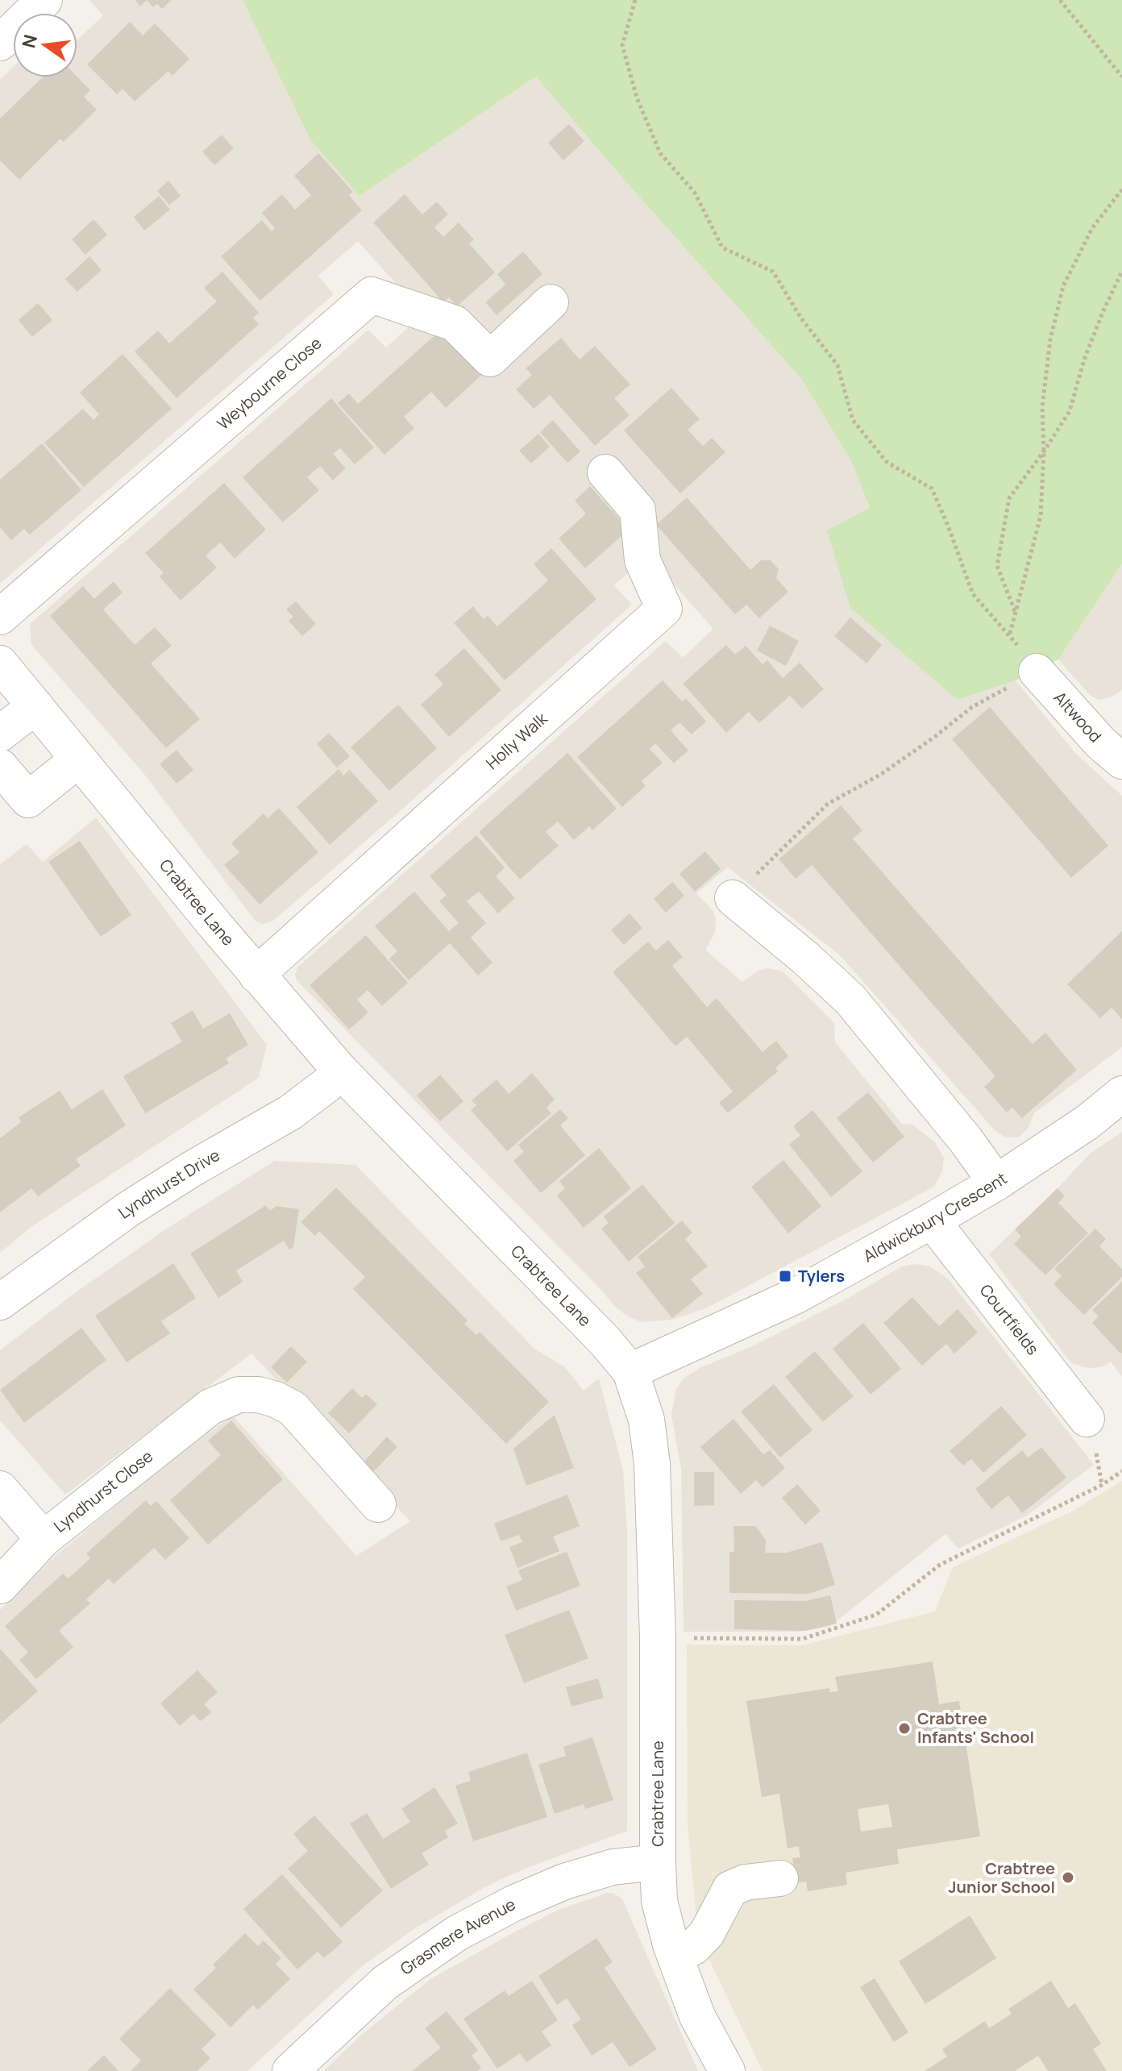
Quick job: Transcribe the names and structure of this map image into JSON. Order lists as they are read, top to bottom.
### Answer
{
  "streets": {
    "street": [
      "Weybourne Close",
      "Altwood",
      "Holly Walk",
      "Crabtree Lane",
      "Lyndhurst Drive",
      "Aldwickbury Crescent",
      "Courtfields",
      "Lyndhurst Close",
      "Grasmere Avenue"
    ]
  },
  "crossings": [
    ["Holly Walk", "Crabtree Lane"],
    ["Crabtree Lane", "Lyndhurst Drive"],
    ["Crabtree Lane", "Aldwickbury Crescent"],
    ["Crabtree Lane", "Grasmere Avenue"],
    ["Aldwickbury Crescent", "Courtfields"]
  ],
  "places": {
    "transit": ["Tylers"],
    "other": ["Crabtree Infants' School", "Crabtree Junior School"]
  },
  "north": "left"
}
